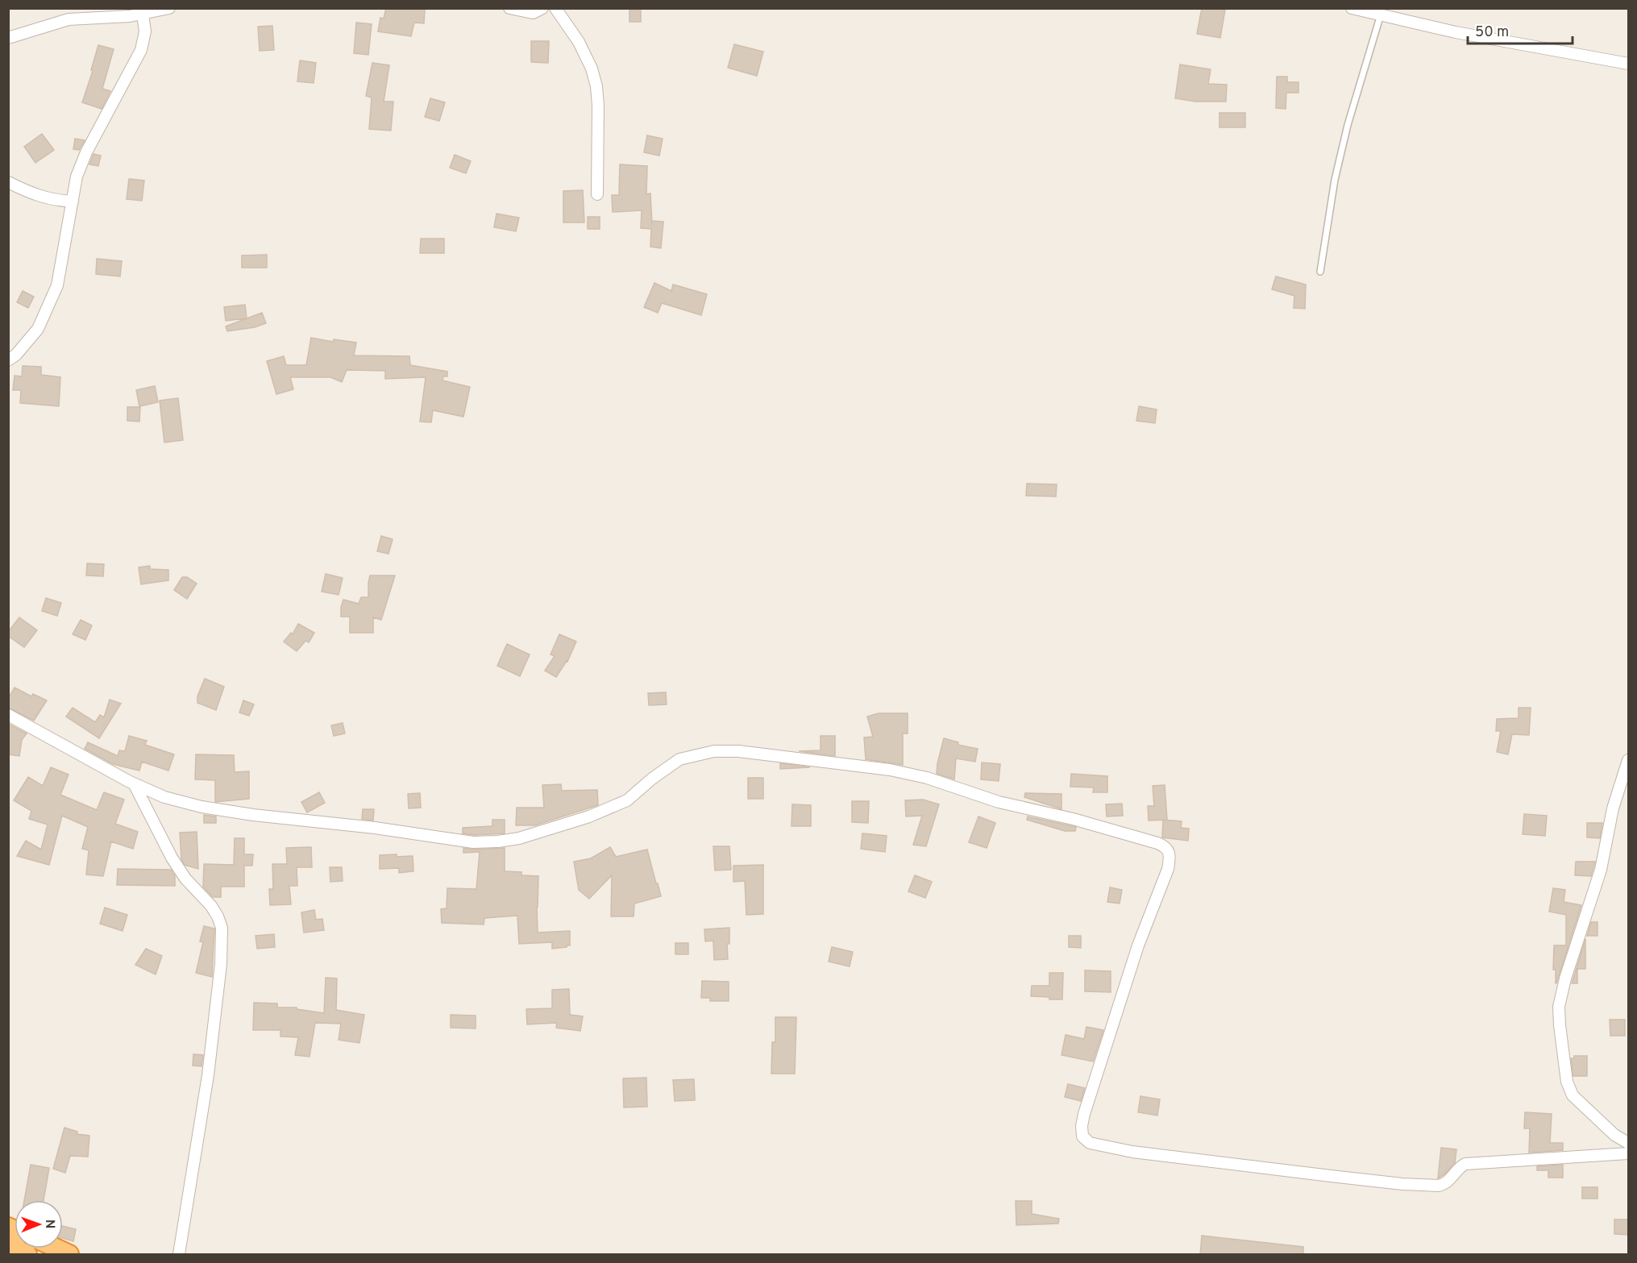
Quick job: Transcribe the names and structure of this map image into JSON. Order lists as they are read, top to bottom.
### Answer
{
  "scale_bar": "50 m",
  "north": "right"
}
